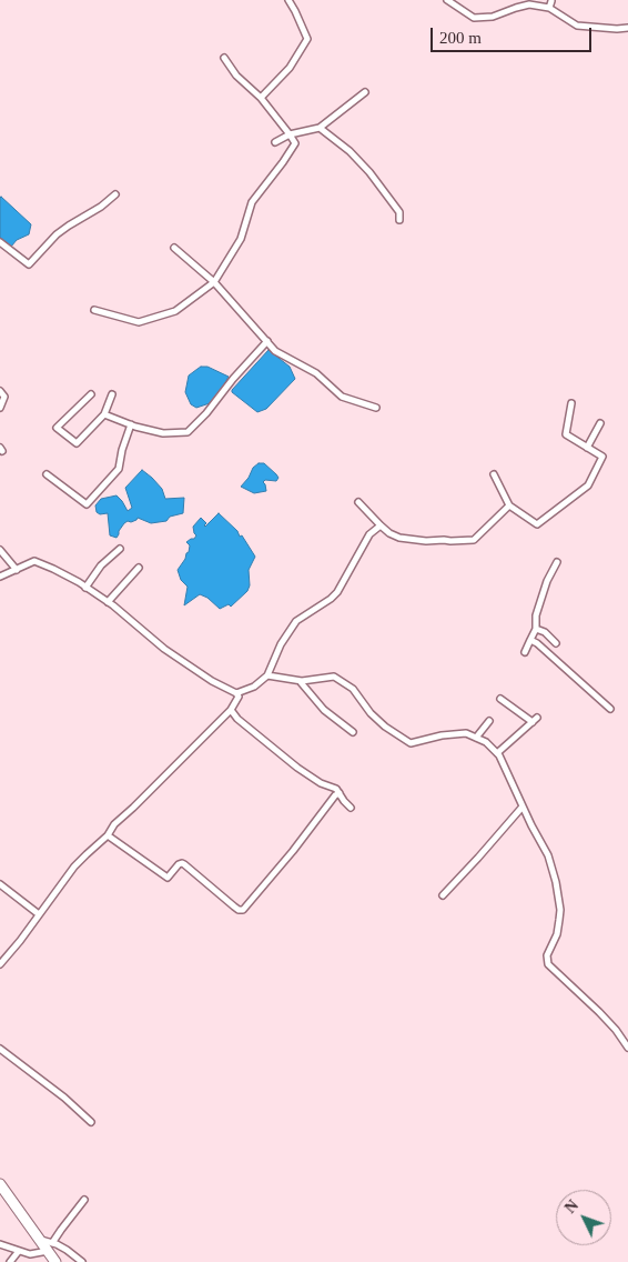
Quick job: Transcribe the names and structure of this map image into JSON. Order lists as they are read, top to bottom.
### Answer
{
  "scale_bar": "200 m",
  "north": "top left"
}
